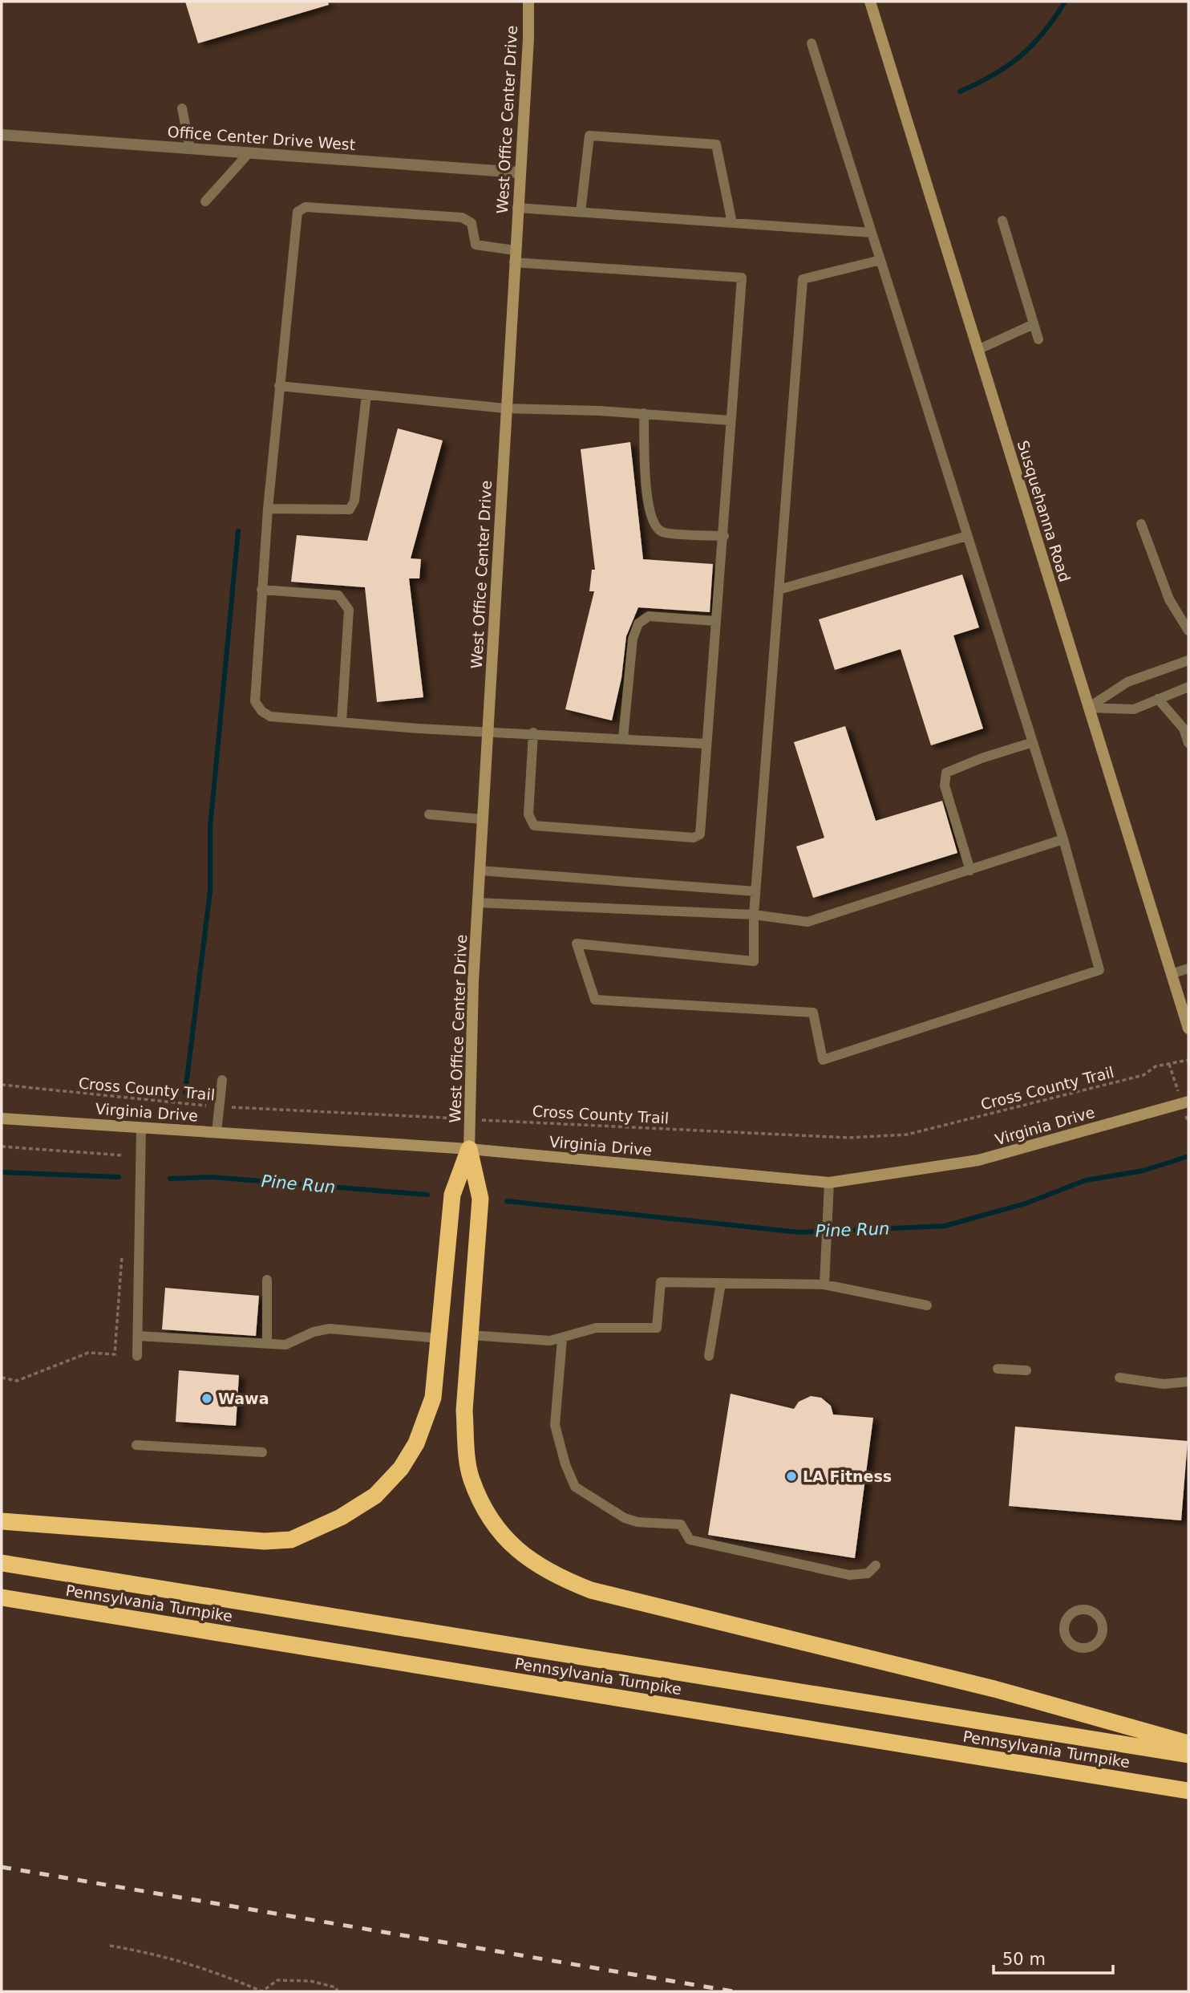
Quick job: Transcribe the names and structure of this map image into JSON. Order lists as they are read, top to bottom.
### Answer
{
  "streets": {
    "highway": ["Pennsylvania Turnpike"],
    "main road": ["West Office Center Drive", "Susquehanna Road", "Virginia Drive"],
    "street": ["Office Center Drive West"],
    "path": ["Cross County Trail"]
  },
  "crossings": [
    ["West Office Center Drive", "Office Center Drive West"],
    ["West Office Center Drive", "Cross County Trail"],
    ["West Office Center Drive", "Virginia Drive"]
  ],
  "water": ["Pine Run"],
  "places": ["Wawa", "LA Fitness"],
  "scale_bar": "50 m"
}
